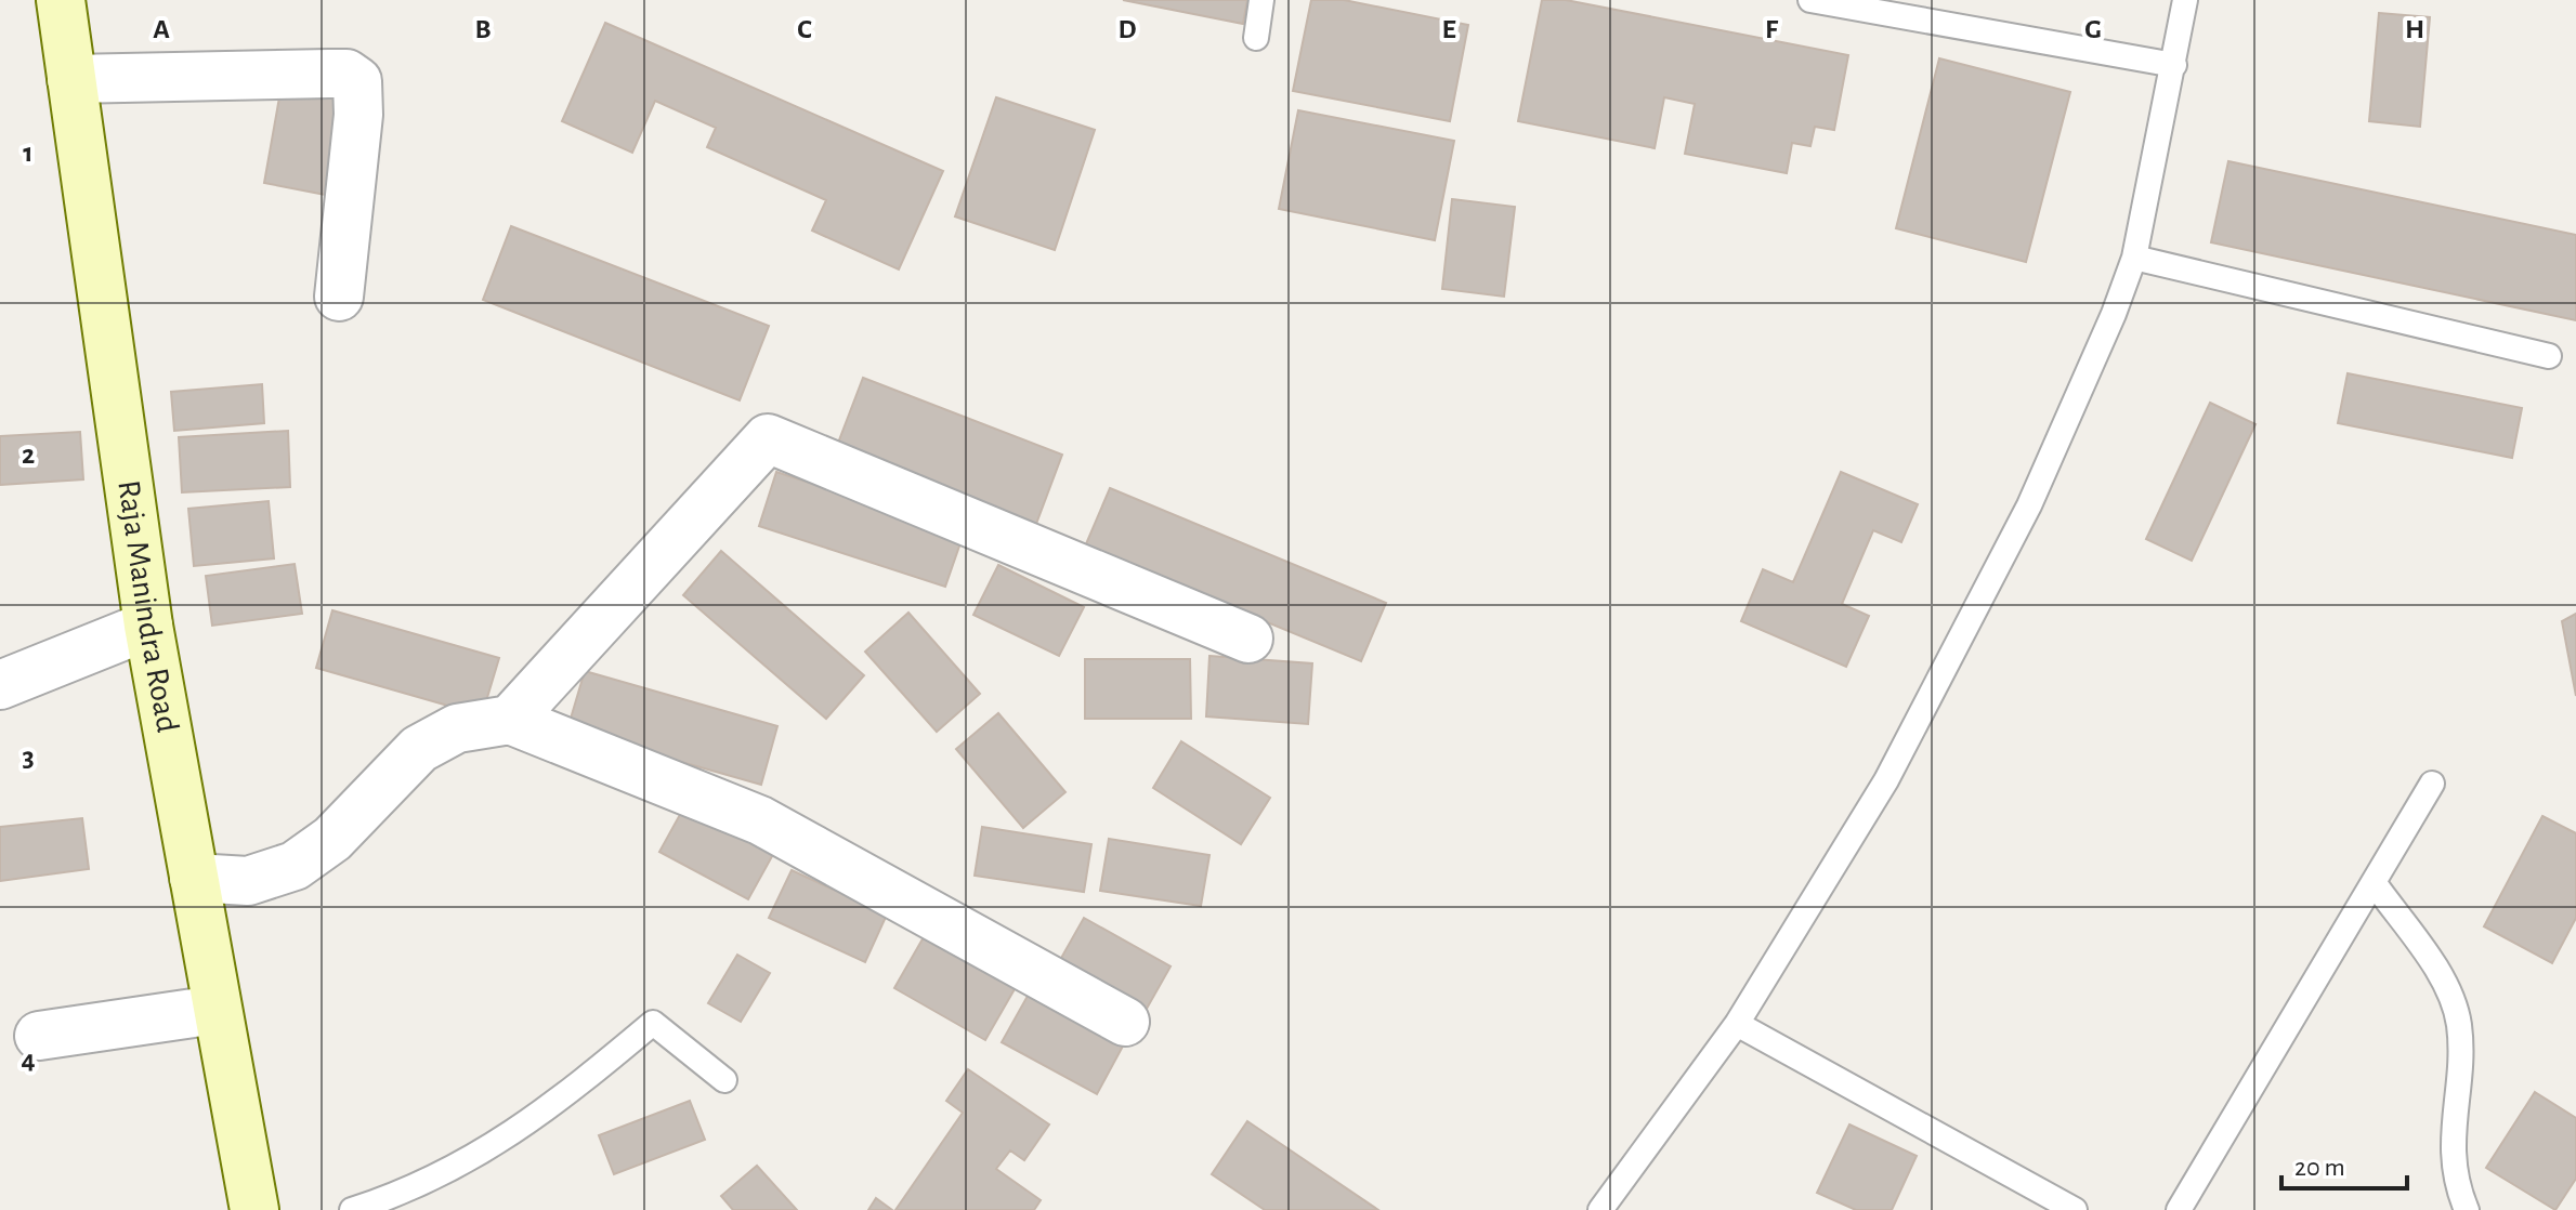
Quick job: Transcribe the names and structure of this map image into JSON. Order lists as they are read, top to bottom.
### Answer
{
  "streets": {
    "street": ["Raja Manindra Road"]
  },
  "scale_bar": "20 m",
  "grid": {
    "columns": [
      "A",
      "B",
      "C",
      "D",
      "E",
      "F",
      "G",
      "H"
    ],
    "rows": [
      "1",
      "2",
      "3",
      "4"
    ]
  }
}
